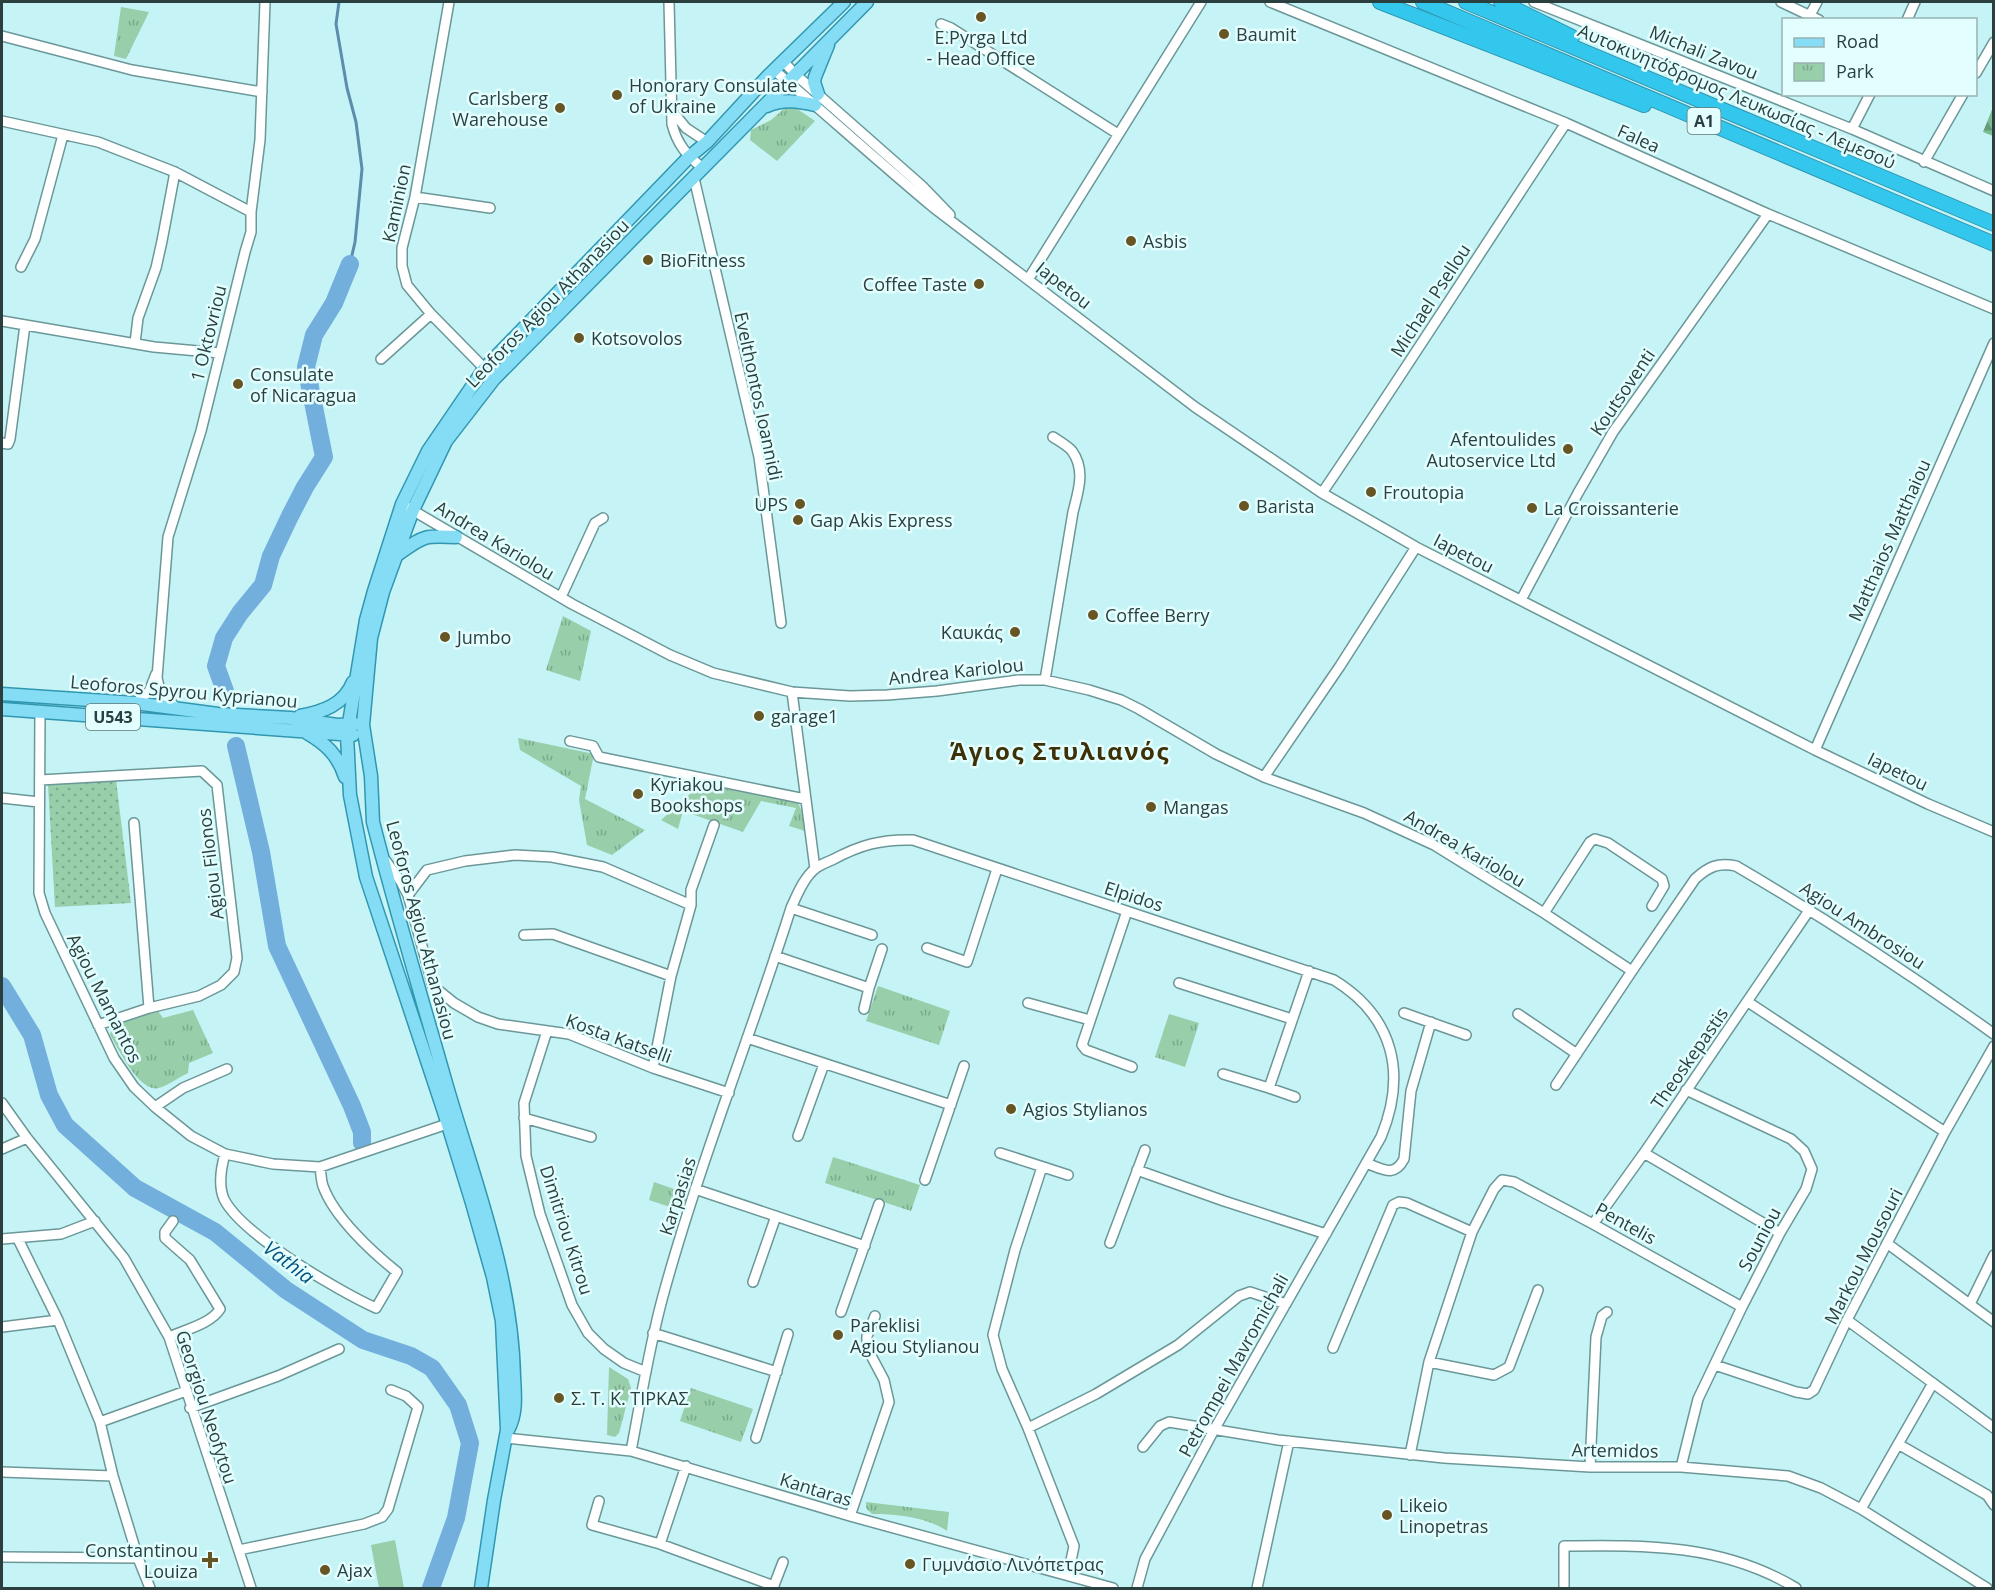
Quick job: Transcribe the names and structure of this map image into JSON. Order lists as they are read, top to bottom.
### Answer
{
  "streets": {
    "highway": ["Αυτοκινητόδρομος Λευκωσίας - Λεμεσού", "A1"],
    "main road": ["Leoforos Agiou Athanasiou", "Leoforos Spyrou Kyprianou", "U543"],
    "street": [
      "Michali Zavou",
      "Falea",
      "Kaminion",
      "Iapetou",
      "Michael Psellou",
      "1 Oktovriou",
      "Koutsoventi",
      "Evelthontos Ioannidi",
      "Andrea Kariolou",
      "Matthaios Matthaiou",
      "Agiou Filonos",
      "Elpidos",
      "Agiou Ambrosiou",
      "Agiou Mamantos",
      "Kosta Katselli",
      "Theoskepastis",
      "Karpasias",
      "Pentelis",
      "Dimitriou Kitrou",
      "Souniou",
      "Markou Mousouri",
      "Petrompei Mavromichali",
      "Georgiou Neofytou",
      "Artemidos",
      "Kantaras"
    ]
  },
  "crossings": [
    ["Falea", "Michael Psellou"],
    ["Falea", "Koutsoventi"],
    ["Kaminion", "Leoforos Agiou Athanasiou"],
    ["Iapetou", "Michael Psellou"],
    ["Iapetou", "Leoforos Agiou Athanasiou"],
    ["Iapetou", "Koutsoventi"],
    ["Iapetou", "Matthaios Matthaiou"],
    ["Leoforos Agiou Athanasiou", "Evelthontos Ioannidi"],
    ["Leoforos Agiou Athanasiou", "Andrea Kariolou"],
    ["Leoforos Agiou Athanasiou", "Leoforos Spyrou Kyprianou"],
    ["Leoforos Agiou Athanasiou", "Agiou Mamantos"],
    ["Leoforos Agiou Athanasiou", "Kosta Katselli"],
    ["Leoforos Agiou Athanasiou", "Kantaras"],
    ["1 Oktovriou", "Leoforos Spyrou Kyprianou"],
    ["Andrea Kariolou", "Agiou Ambrosiou"],
    ["Leoforos Spyrou Kyprianou", "Agiou Mamantos"],
    ["Agiou Filonos", "Agiou Mamantos"],
    ["Elpidos", "Karpasias"],
    ["Elpidos", "Petrompei Mavromichali"],
    ["Agiou Ambrosiou", "Theoskepastis"],
    ["Kosta Katselli", "Karpasias"],
    ["Kosta Katselli", "Dimitriou Kitrou"],
    ["Theoskepastis", "Pentelis"],
    ["Theoskepastis", "Souniou"],
    ["Karpasias", "Dimitriou Kitrou"],
    ["Karpasias", "Kantaras"],
    ["Pentelis", "Souniou"],
    ["Souniou", "Markou Mousouri"],
    ["Souniou", "Artemidos"],
    ["Petrompei Mavromichali", "Artemidos"]
  ],
  "districts": ["Άγιος Στυλιανός"],
  "water": ["Vathia"],
  "places": {
    "other": [
      "E.Pyrga Ltd - Head Office",
      "Baumit",
      "Honorary Consulate of Ukraine",
      "Carlsberg Warehouse",
      "Asbis",
      "BioFitness",
      "Coffee Taste",
      "Kotsovolos",
      "Consulate of Nicaragua",
      "Afentoulides Autoservice Ltd",
      "Froutopia",
      "UPS",
      "Barista",
      "La Croissanterie",
      "Gap Akis Express",
      "Coffee Berry",
      "Καυκάς",
      "Jumbo",
      "garage1",
      "Kyriakou Bookshops",
      "Mangas",
      "Agios Stylianos",
      "Pareklisi Agiou Stylianou",
      "Σ. Τ. Κ. ΤΙΡΚΑΣ",
      "Likeio Linopetras",
      "Γυμνάσιο Λινόπετρας",
      "Ajax"
    ],
    "health": ["Constantinou Louiza"]
  },
  "legend": ["Road", "Park"]
}
